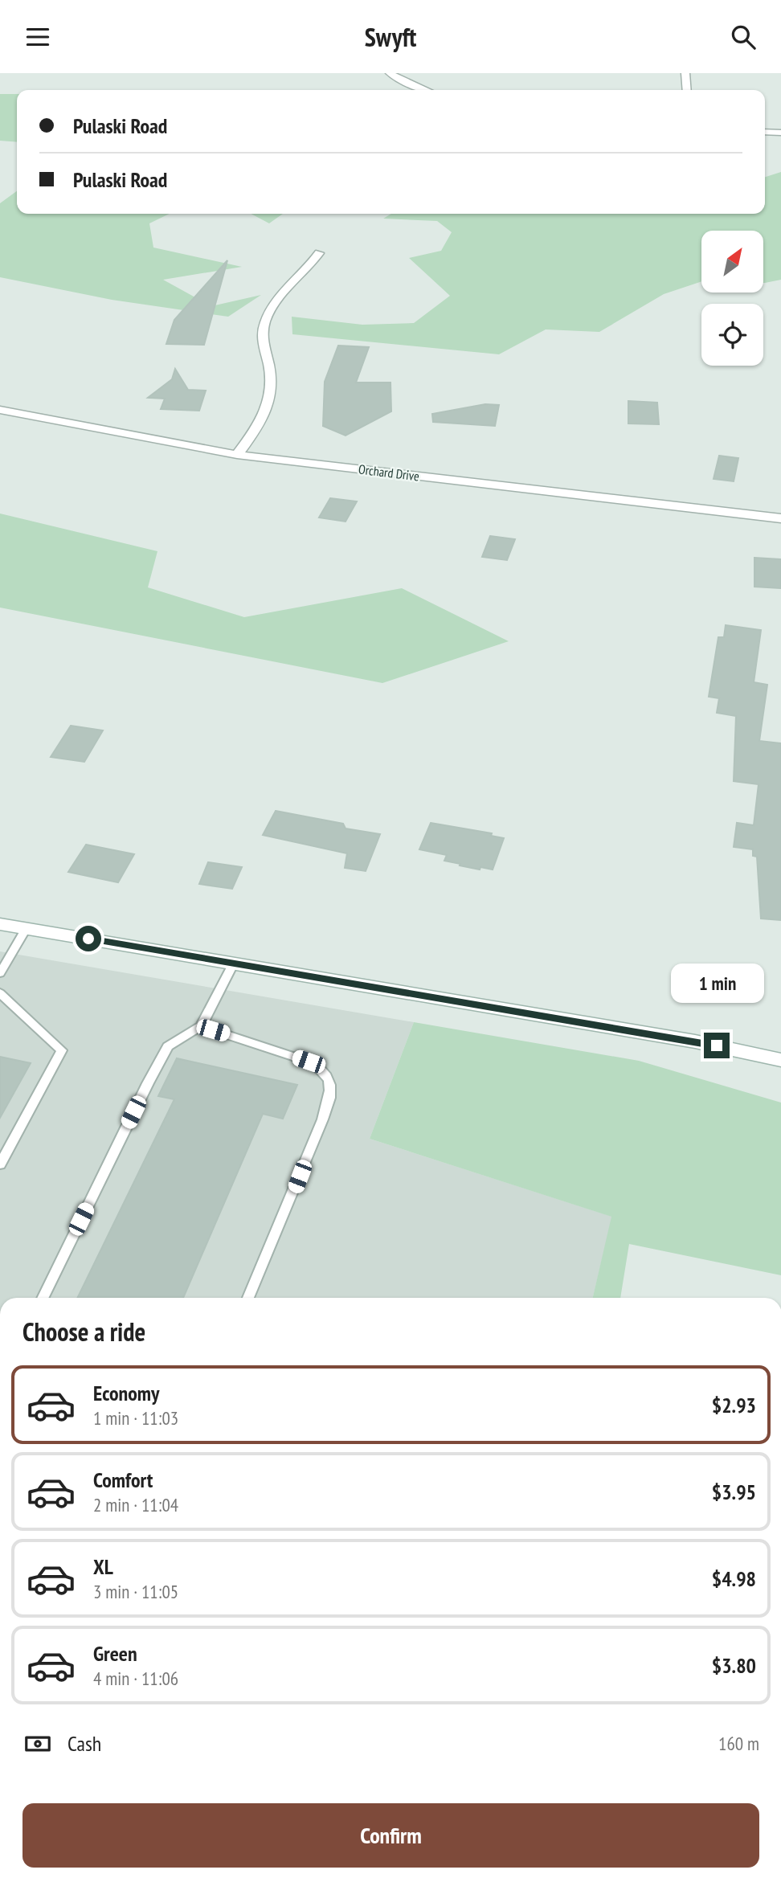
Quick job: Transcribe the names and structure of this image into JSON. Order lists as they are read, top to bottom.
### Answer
{
  "streets": {
    "street": ["Orchard Drive"]
  },
  "north": "top right",
  "page": {
    "header": "Swyft",
    "banner": ["Pulaski Road", "Pulaski Road"],
    "bubble": "1 min",
    "heading": "Choose a ride",
    "list": [
      {
        "name": "Economy",
        "note": "1 min · 11:03",
        "value": "$2.93"
      },
      {
        "name": "Comfort",
        "note": "2 min · 11:04",
        "value": "$3.95"
      },
      {
        "name": "XL",
        "note": "3 min · 11:05",
        "value": "$4.98"
      },
      {
        "name": "Green",
        "note": "4 min · 11:06",
        "value": "$3.80"
      }
    ],
    "pay": ["Cash", "160 m"],
    "buttons": "Confirm"
  }
}
